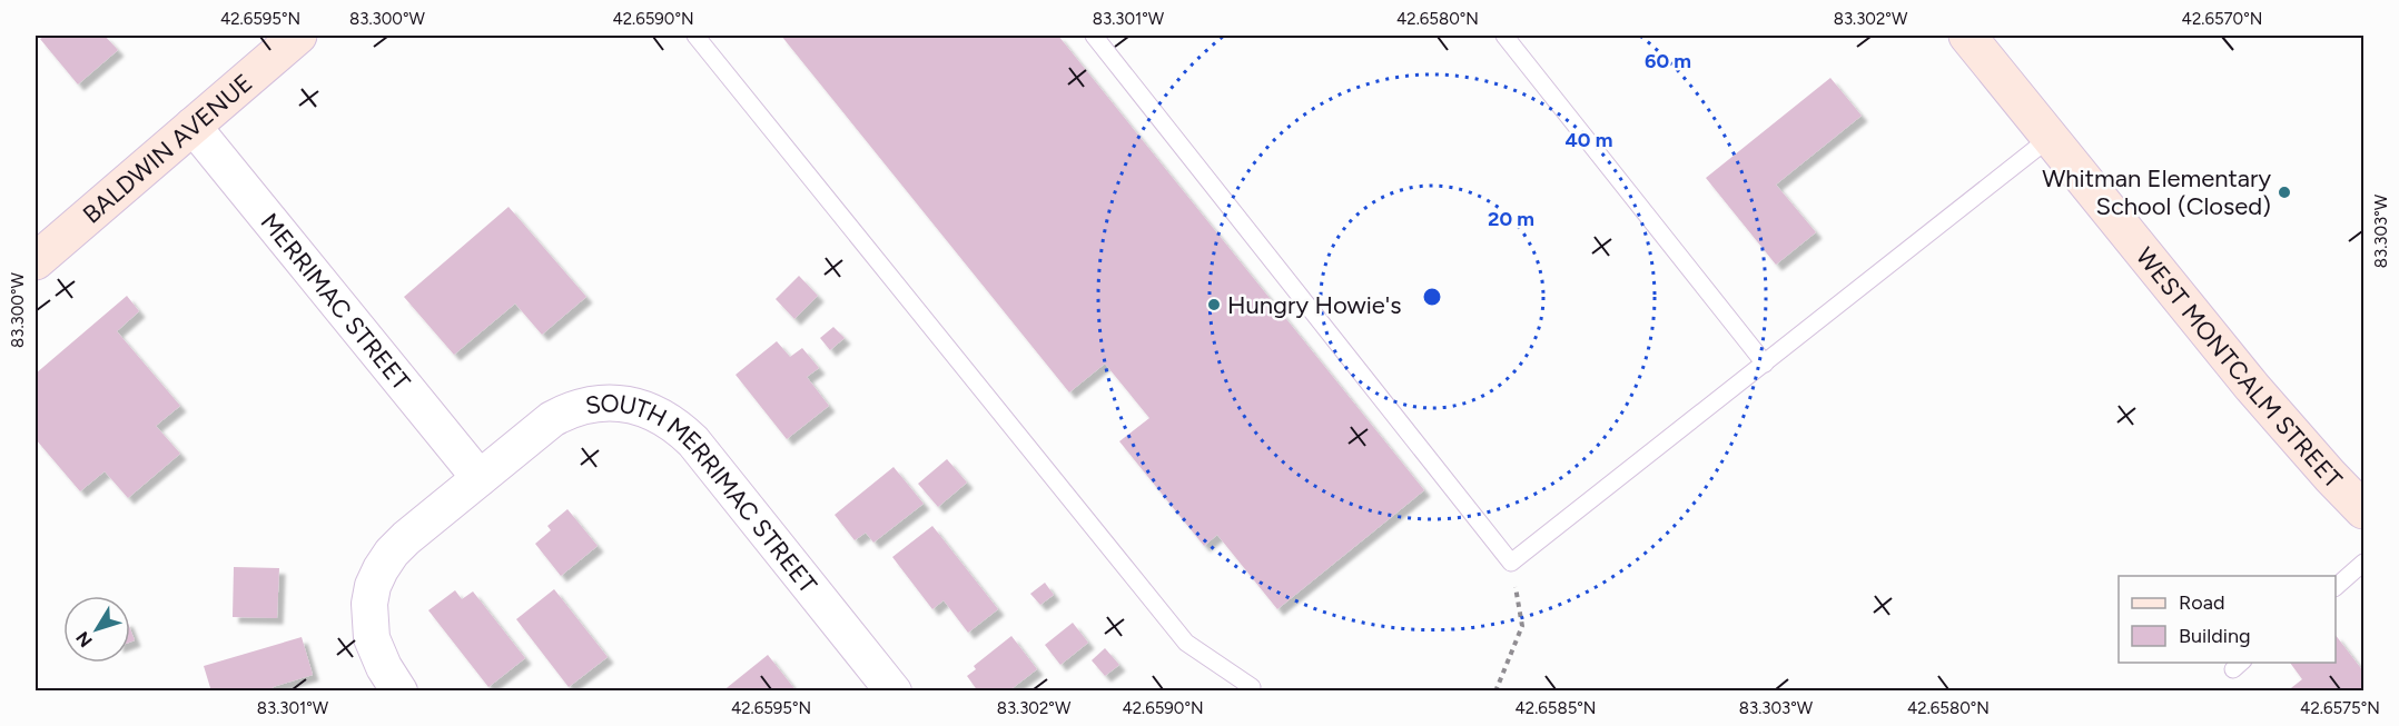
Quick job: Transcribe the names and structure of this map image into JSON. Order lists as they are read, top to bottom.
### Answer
{
  "streets": {
    "main road": ["BALDWIN AVENUE", "WEST MONTCALM STREET"],
    "street": ["MERRIMAC STREET", "SOUTH MERRIMAC STREET"]
  },
  "crossings": [
    ["BALDWIN AVENUE", "MERRIMAC STREET"],
    ["MERRIMAC STREET", "SOUTH MERRIMAC STREET"]
  ],
  "places": ["Whitman Elementary School (Closed)", "Hungry Howie's"],
  "legend": ["Road", "Building"],
  "north": "bottom left",
  "coordinates": [
    "42.6595°N",
    "83.300°W",
    "42.6590°N",
    "83.301°W",
    "42.6580°N",
    "83.302°W",
    "42.6570°N",
    "83.303°W",
    "42.6585°N",
    "42.6575°N"
  ],
  "rings": ["60 m", "40 m", "20 m"]
}
